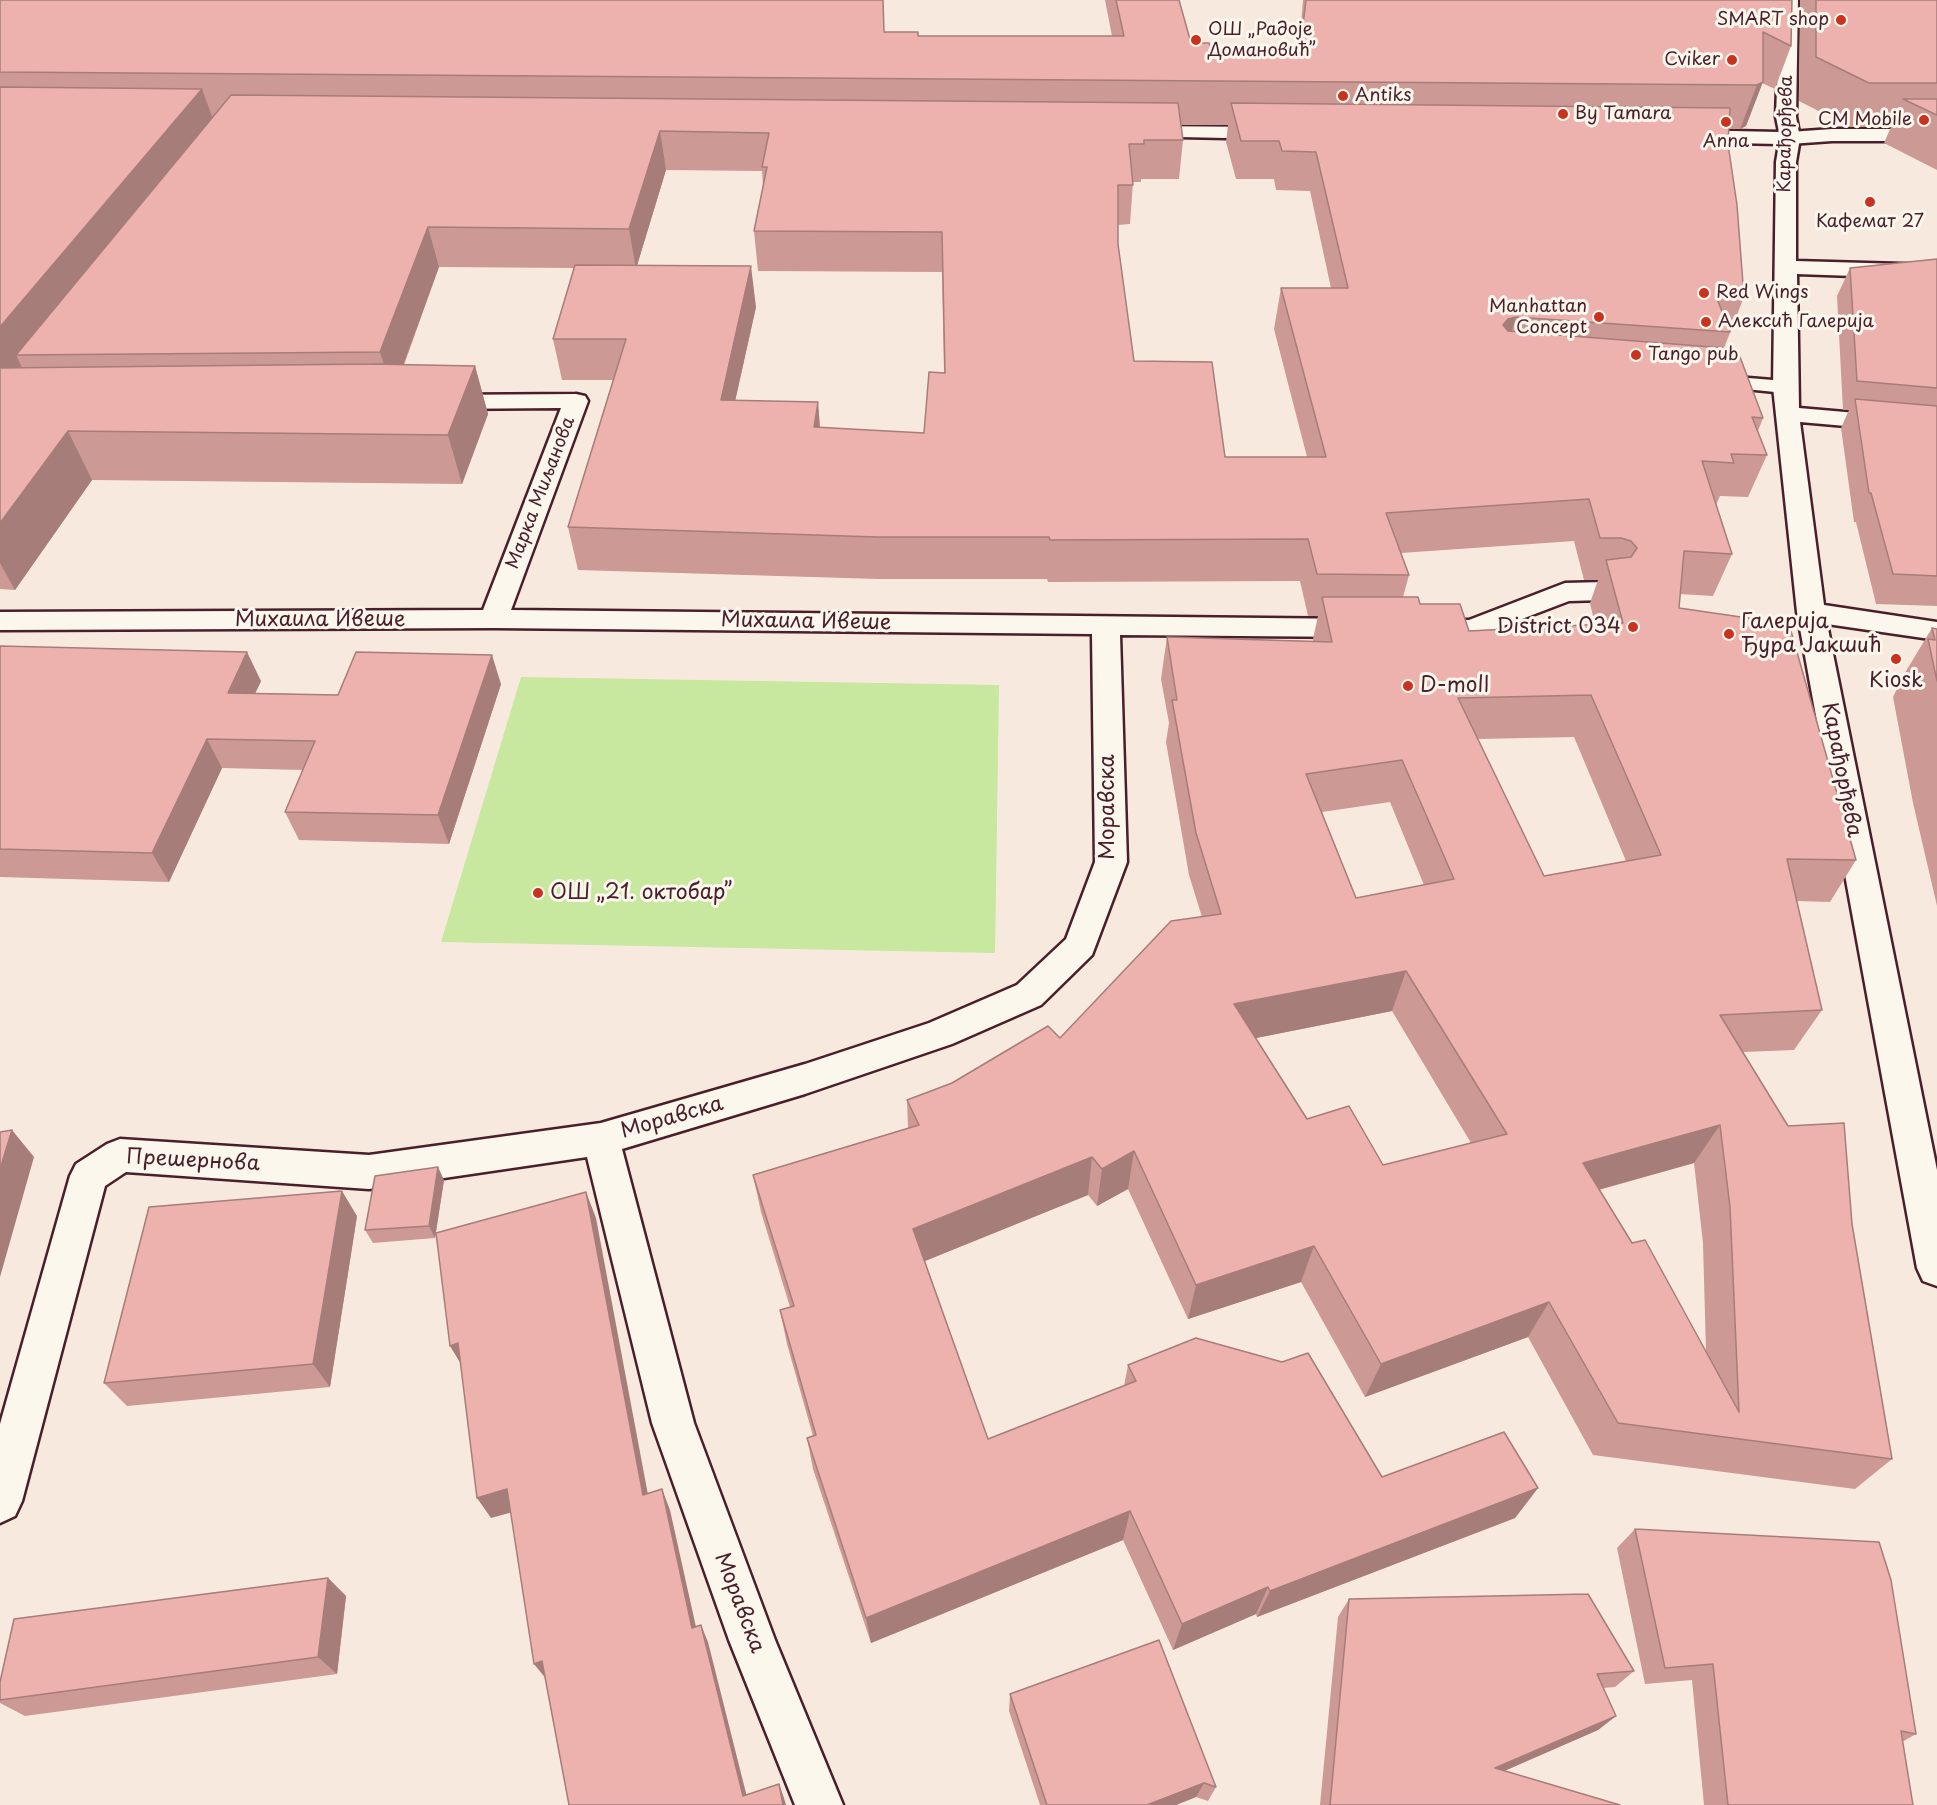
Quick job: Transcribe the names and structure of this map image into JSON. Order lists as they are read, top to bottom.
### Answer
{
  "streets": {
    "street": [
      "Карађорђева",
      "Марка Миљанова",
      "Михаила Ивеше",
      "Моравска",
      "Прешернова"
    ]
  },
  "crossings": [
    ["Марка Миљанова", "Михаила Ивеше"],
    ["Михаила Ивеше", "Моравска"],
    ["Моравска", "Прешернова"]
  ],
  "places": [
    "SMART shop",
    "ОШ „Радоје Домановић”",
    "Cviker",
    "Antiks",
    "By Tamara",
    "CM Mobile",
    "Anna",
    "Кафемат 27",
    "Red Wings",
    "Manhattan Concept",
    "Алексић Галерија",
    "Tango pub",
    "District 034",
    "Галерија Ђура Јакшић",
    "Kiosk",
    "D-moll",
    "ОШ „21. октобар”"
  ]
}
